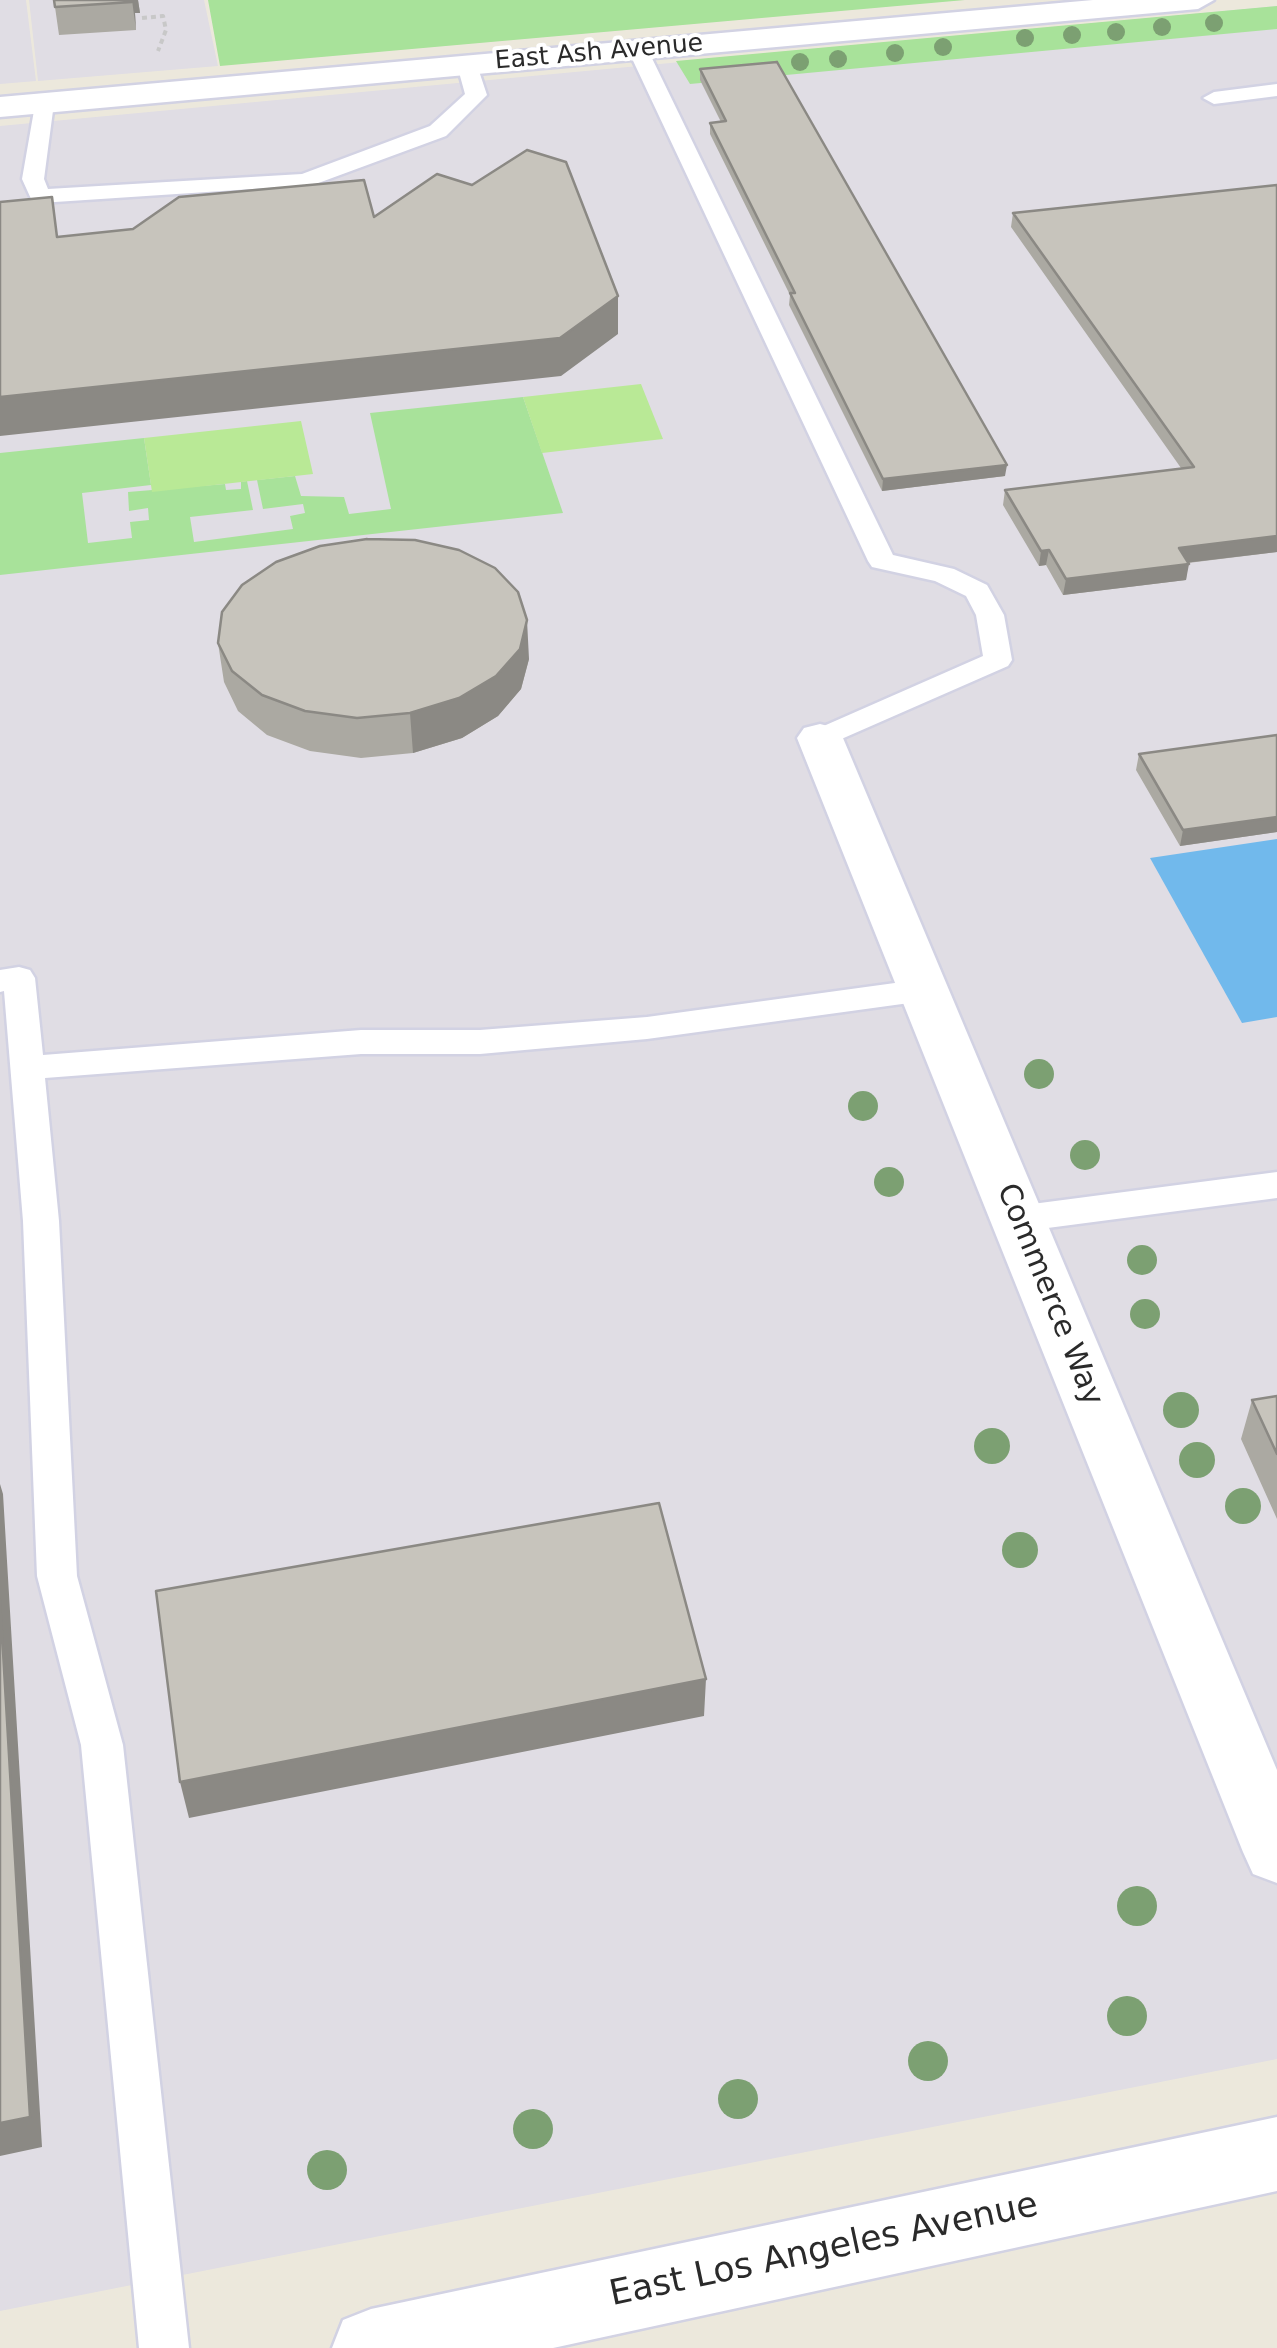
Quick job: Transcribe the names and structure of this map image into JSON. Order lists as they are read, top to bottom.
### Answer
{
  "streets": {
    "street": ["East Ash Avenue", "Commerce Way", "East Los Angeles Avenue"]
  }
}
